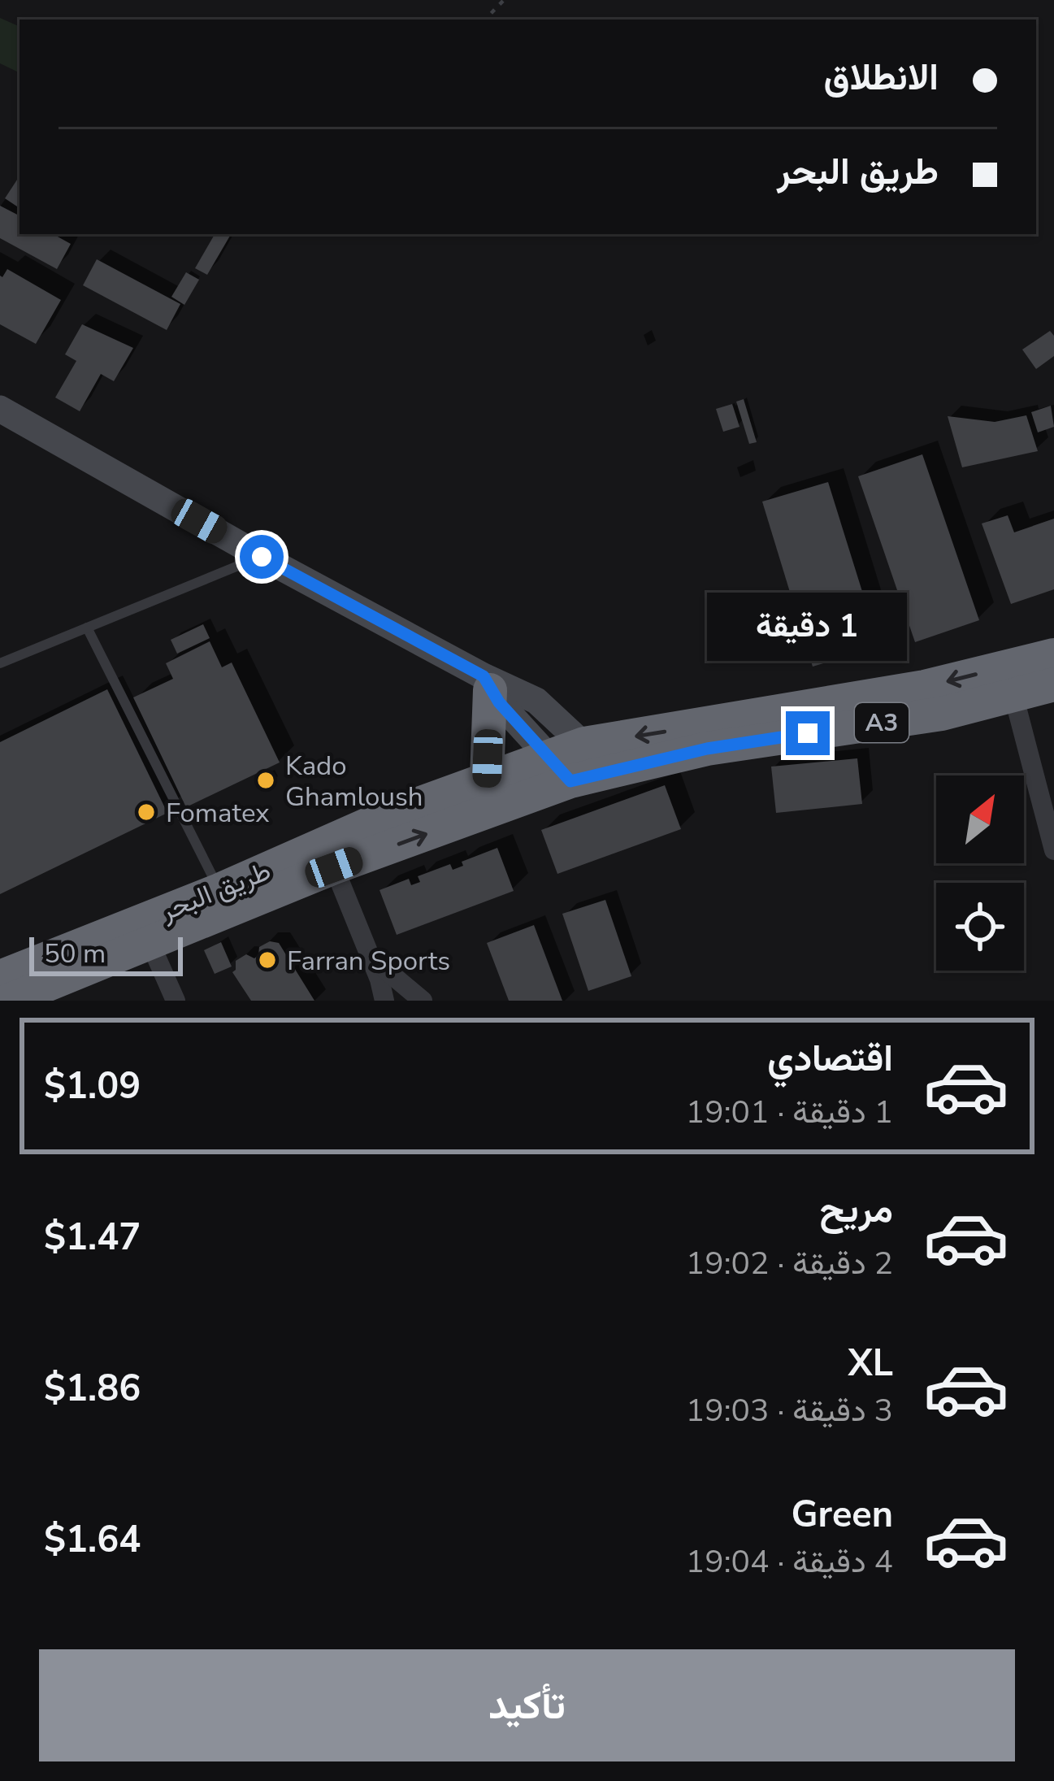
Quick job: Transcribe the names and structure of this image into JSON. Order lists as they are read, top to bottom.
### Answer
{
  "streets": {
    "highway": ["A3", "طريق البحر"]
  },
  "places": ["Kado Ghamloush", "Fomatex", "Farran Sports"],
  "scale_bar": "50 m",
  "north": "top right",
  "page": {
    "banner": ["الانطلاق", "طريق البحر"],
    "bubble": "1 دقيقة",
    "scale": "50 m",
    "list": [
      {
        "name": "اقتصادي",
        "note": "1 دقيقة · 19:01",
        "value": "$1.09"
      },
      {
        "name": "مريح",
        "note": "2 دقيقة · 19:02",
        "value": "$1.47"
      },
      {
        "name": "XL",
        "note": "3 دقيقة · 19:03",
        "value": "$1.86"
      },
      {
        "name": "Green",
        "note": "4 دقيقة · 19:04",
        "value": "$1.64"
      }
    ],
    "buttons": "تأكيد"
  }
}
